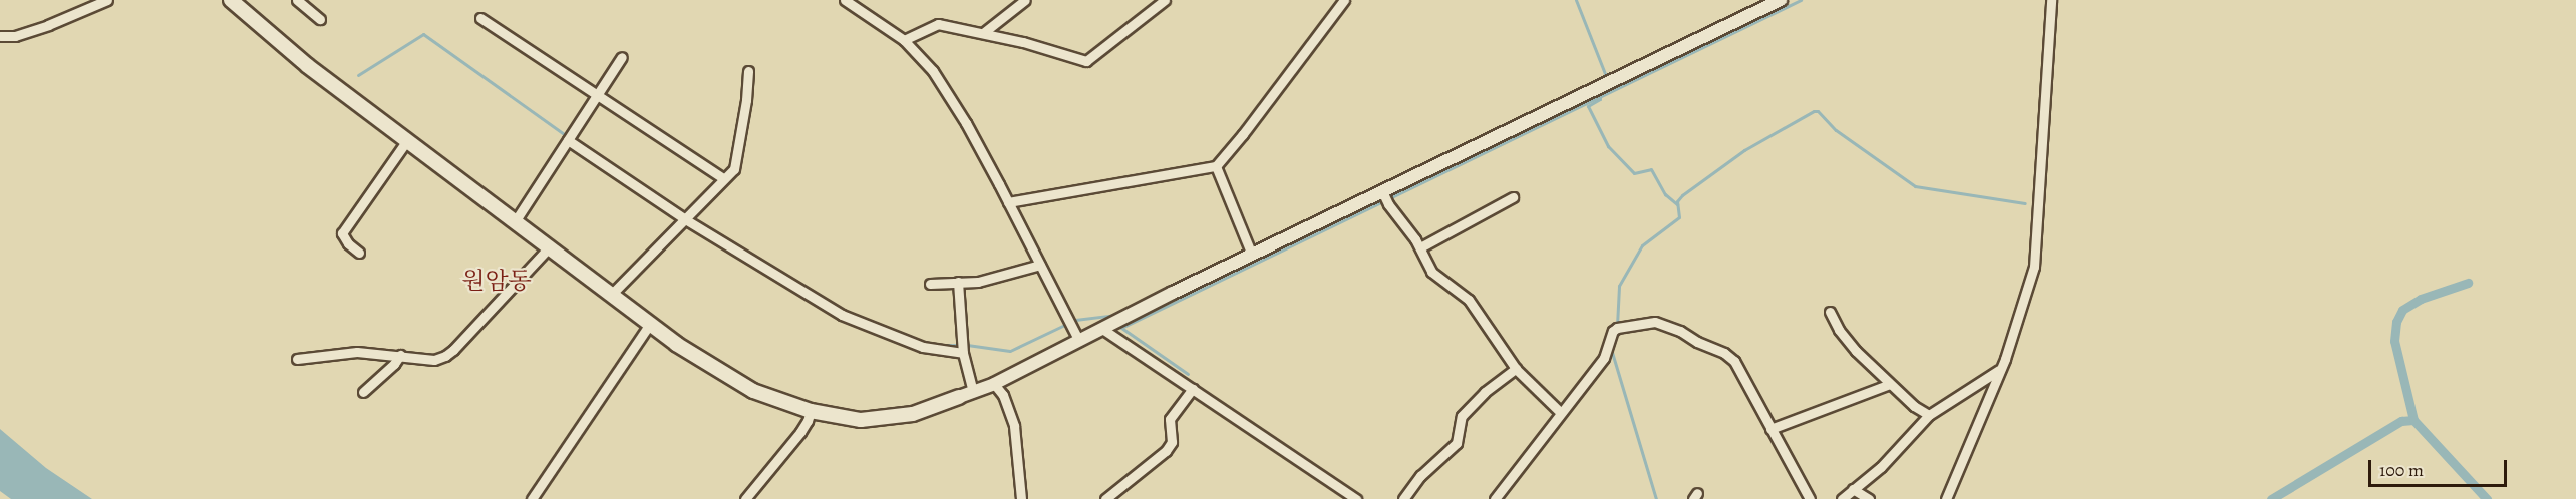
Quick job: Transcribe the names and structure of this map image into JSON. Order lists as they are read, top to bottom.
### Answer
{
  "districts": ["원암동"],
  "scale_bar": "100 m"
}
